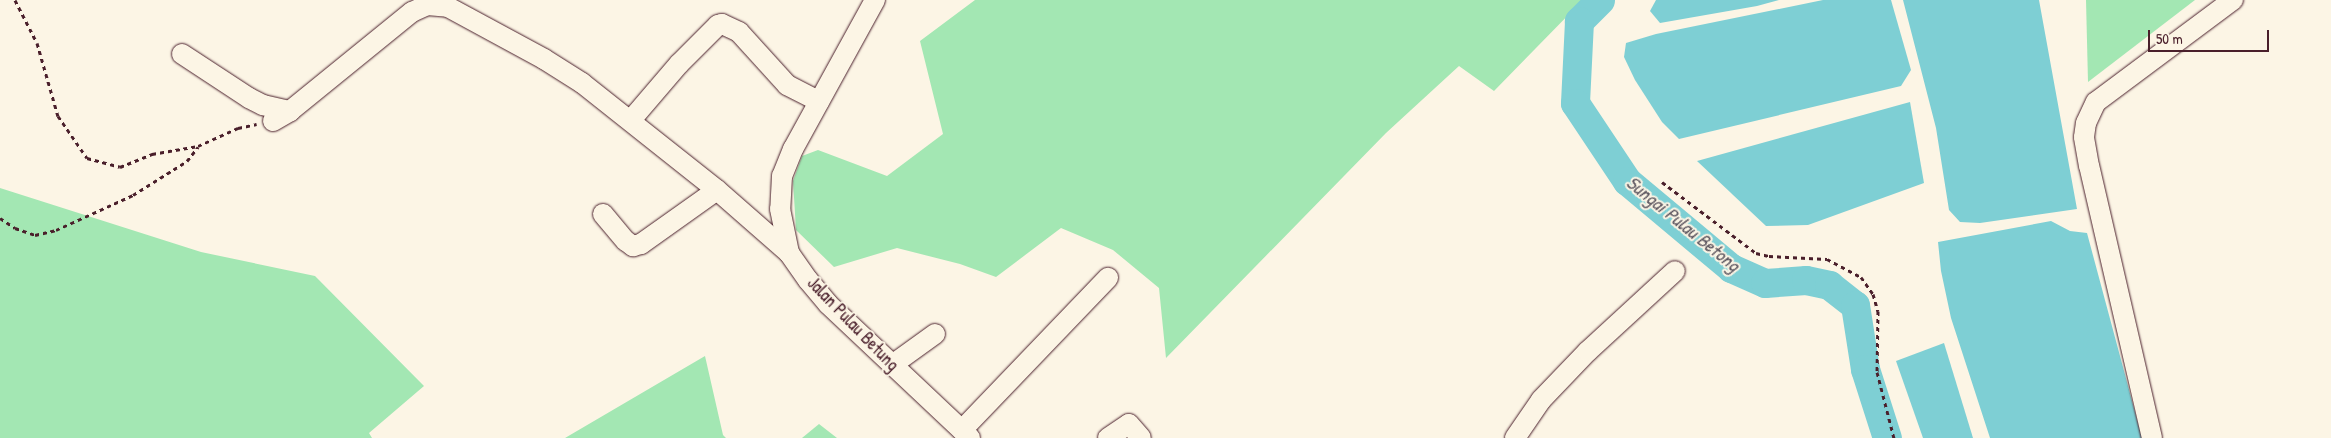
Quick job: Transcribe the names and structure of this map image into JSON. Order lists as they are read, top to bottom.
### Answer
{
  "streets": {
    "street": ["Jalan Pulau Betung"]
  },
  "water": ["Sungai Pulau Betong"],
  "scale_bar": "50 m"
}
